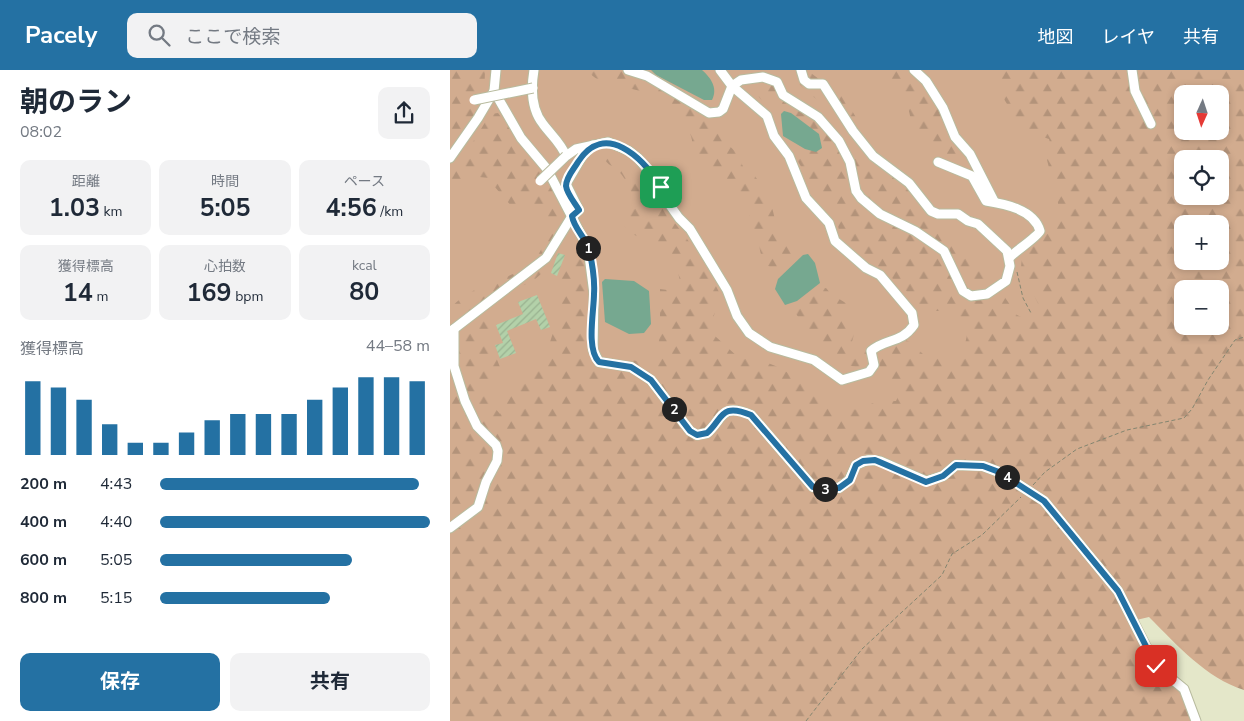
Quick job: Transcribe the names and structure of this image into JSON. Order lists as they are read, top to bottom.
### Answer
{
  "north": "bottom",
  "page": {
    "header": "Pacely",
    "search": "ここで検索",
    "nav": ["地図", "レイヤ", "共有"],
    "heading": ["朝のラン", "08:02"],
    "map_buttons": ["+", "−"],
    "stats": [
      ["距離", "1.03 km"],
      ["時間", "5:05"],
      ["ペース", "4:56 /km"],
      ["獲得標高", "14 m"],
      ["心拍数", "169 bpm"],
      ["kcal", "80"]
    ],
    "pins": [
      "1",
      "2",
      "4",
      "3"
    ],
    "chart": ["獲得標高", "44–58 m"],
    "list": [
      {
        "name": "200 m",
        "note": "4:43"
      },
      {
        "name": "400 m",
        "note": "4:40"
      },
      {
        "name": "600 m",
        "note": "5:05"
      },
      {
        "name": "800 m",
        "note": "5:15"
      }
    ],
    "buttons": ["保存", "共有"]
  }
}
